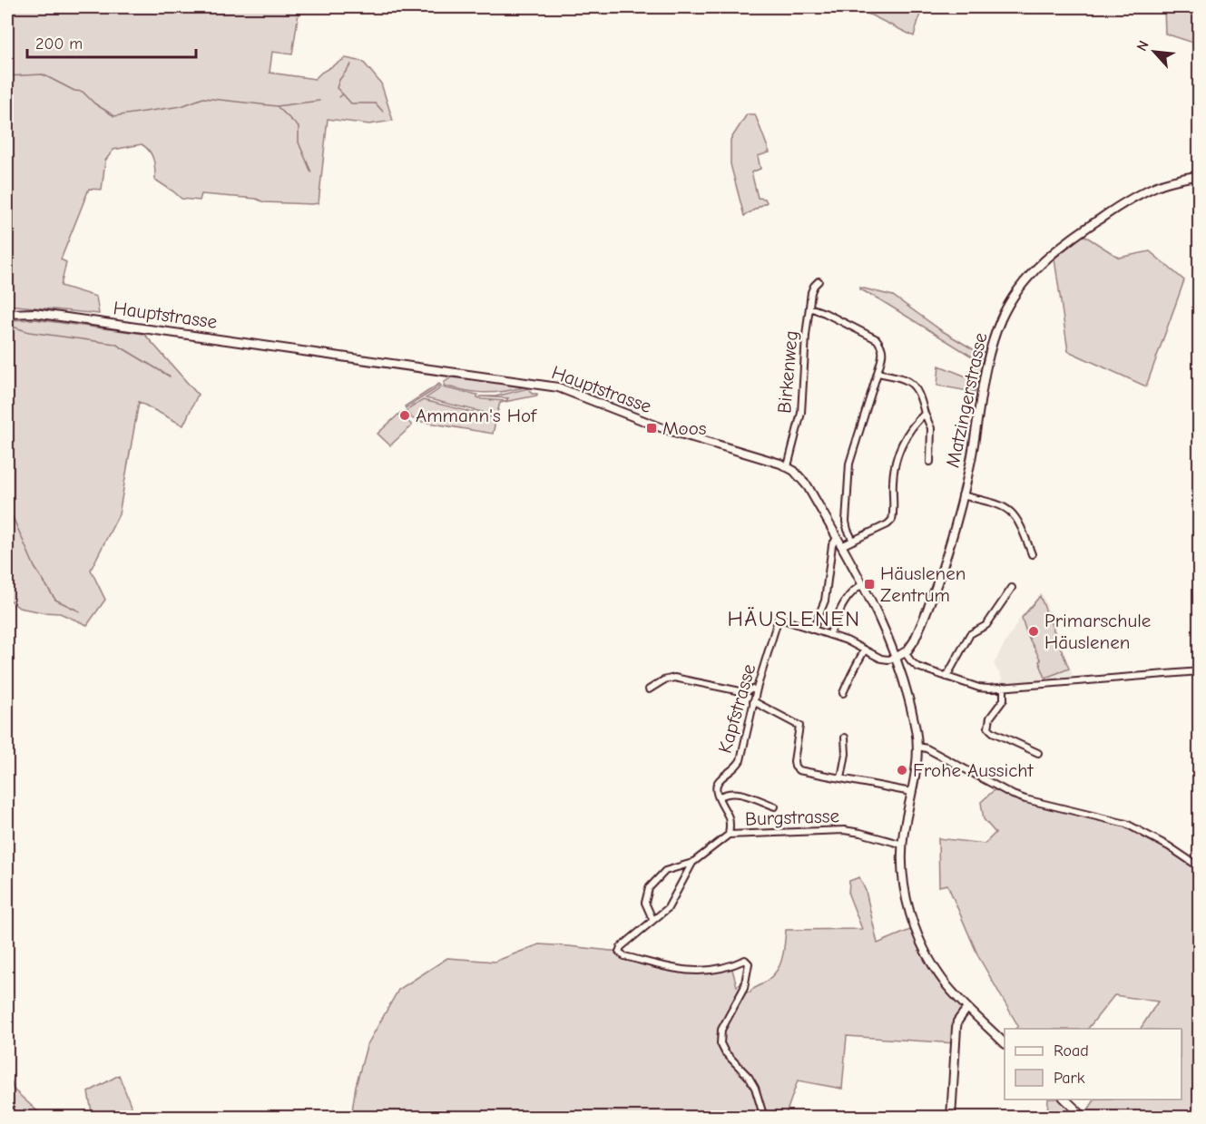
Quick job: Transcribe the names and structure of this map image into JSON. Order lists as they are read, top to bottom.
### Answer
{
  "streets": {
    "street": [
      "Hauptstrasse",
      "Birkenweg",
      "Matzingerstrasse",
      "Kapfstrasse",
      "Burgstrasse"
    ]
  },
  "crossings": [
    ["Hauptstrasse", "Birkenweg"],
    ["Hauptstrasse", "Matzingerstrasse"],
    ["Hauptstrasse", "Burgstrasse"]
  ],
  "districts": ["HÄUSLENEN"],
  "places": {
    "other": ["Ammann's Hof", "Primarschule Häuslenen", "Frohe Aussicht"],
    "transit": ["Moos", "Häuslenen Zentrum"]
  },
  "legend": ["Road", "Park"],
  "scale_bar": "200 m",
  "north": "top left"
}
